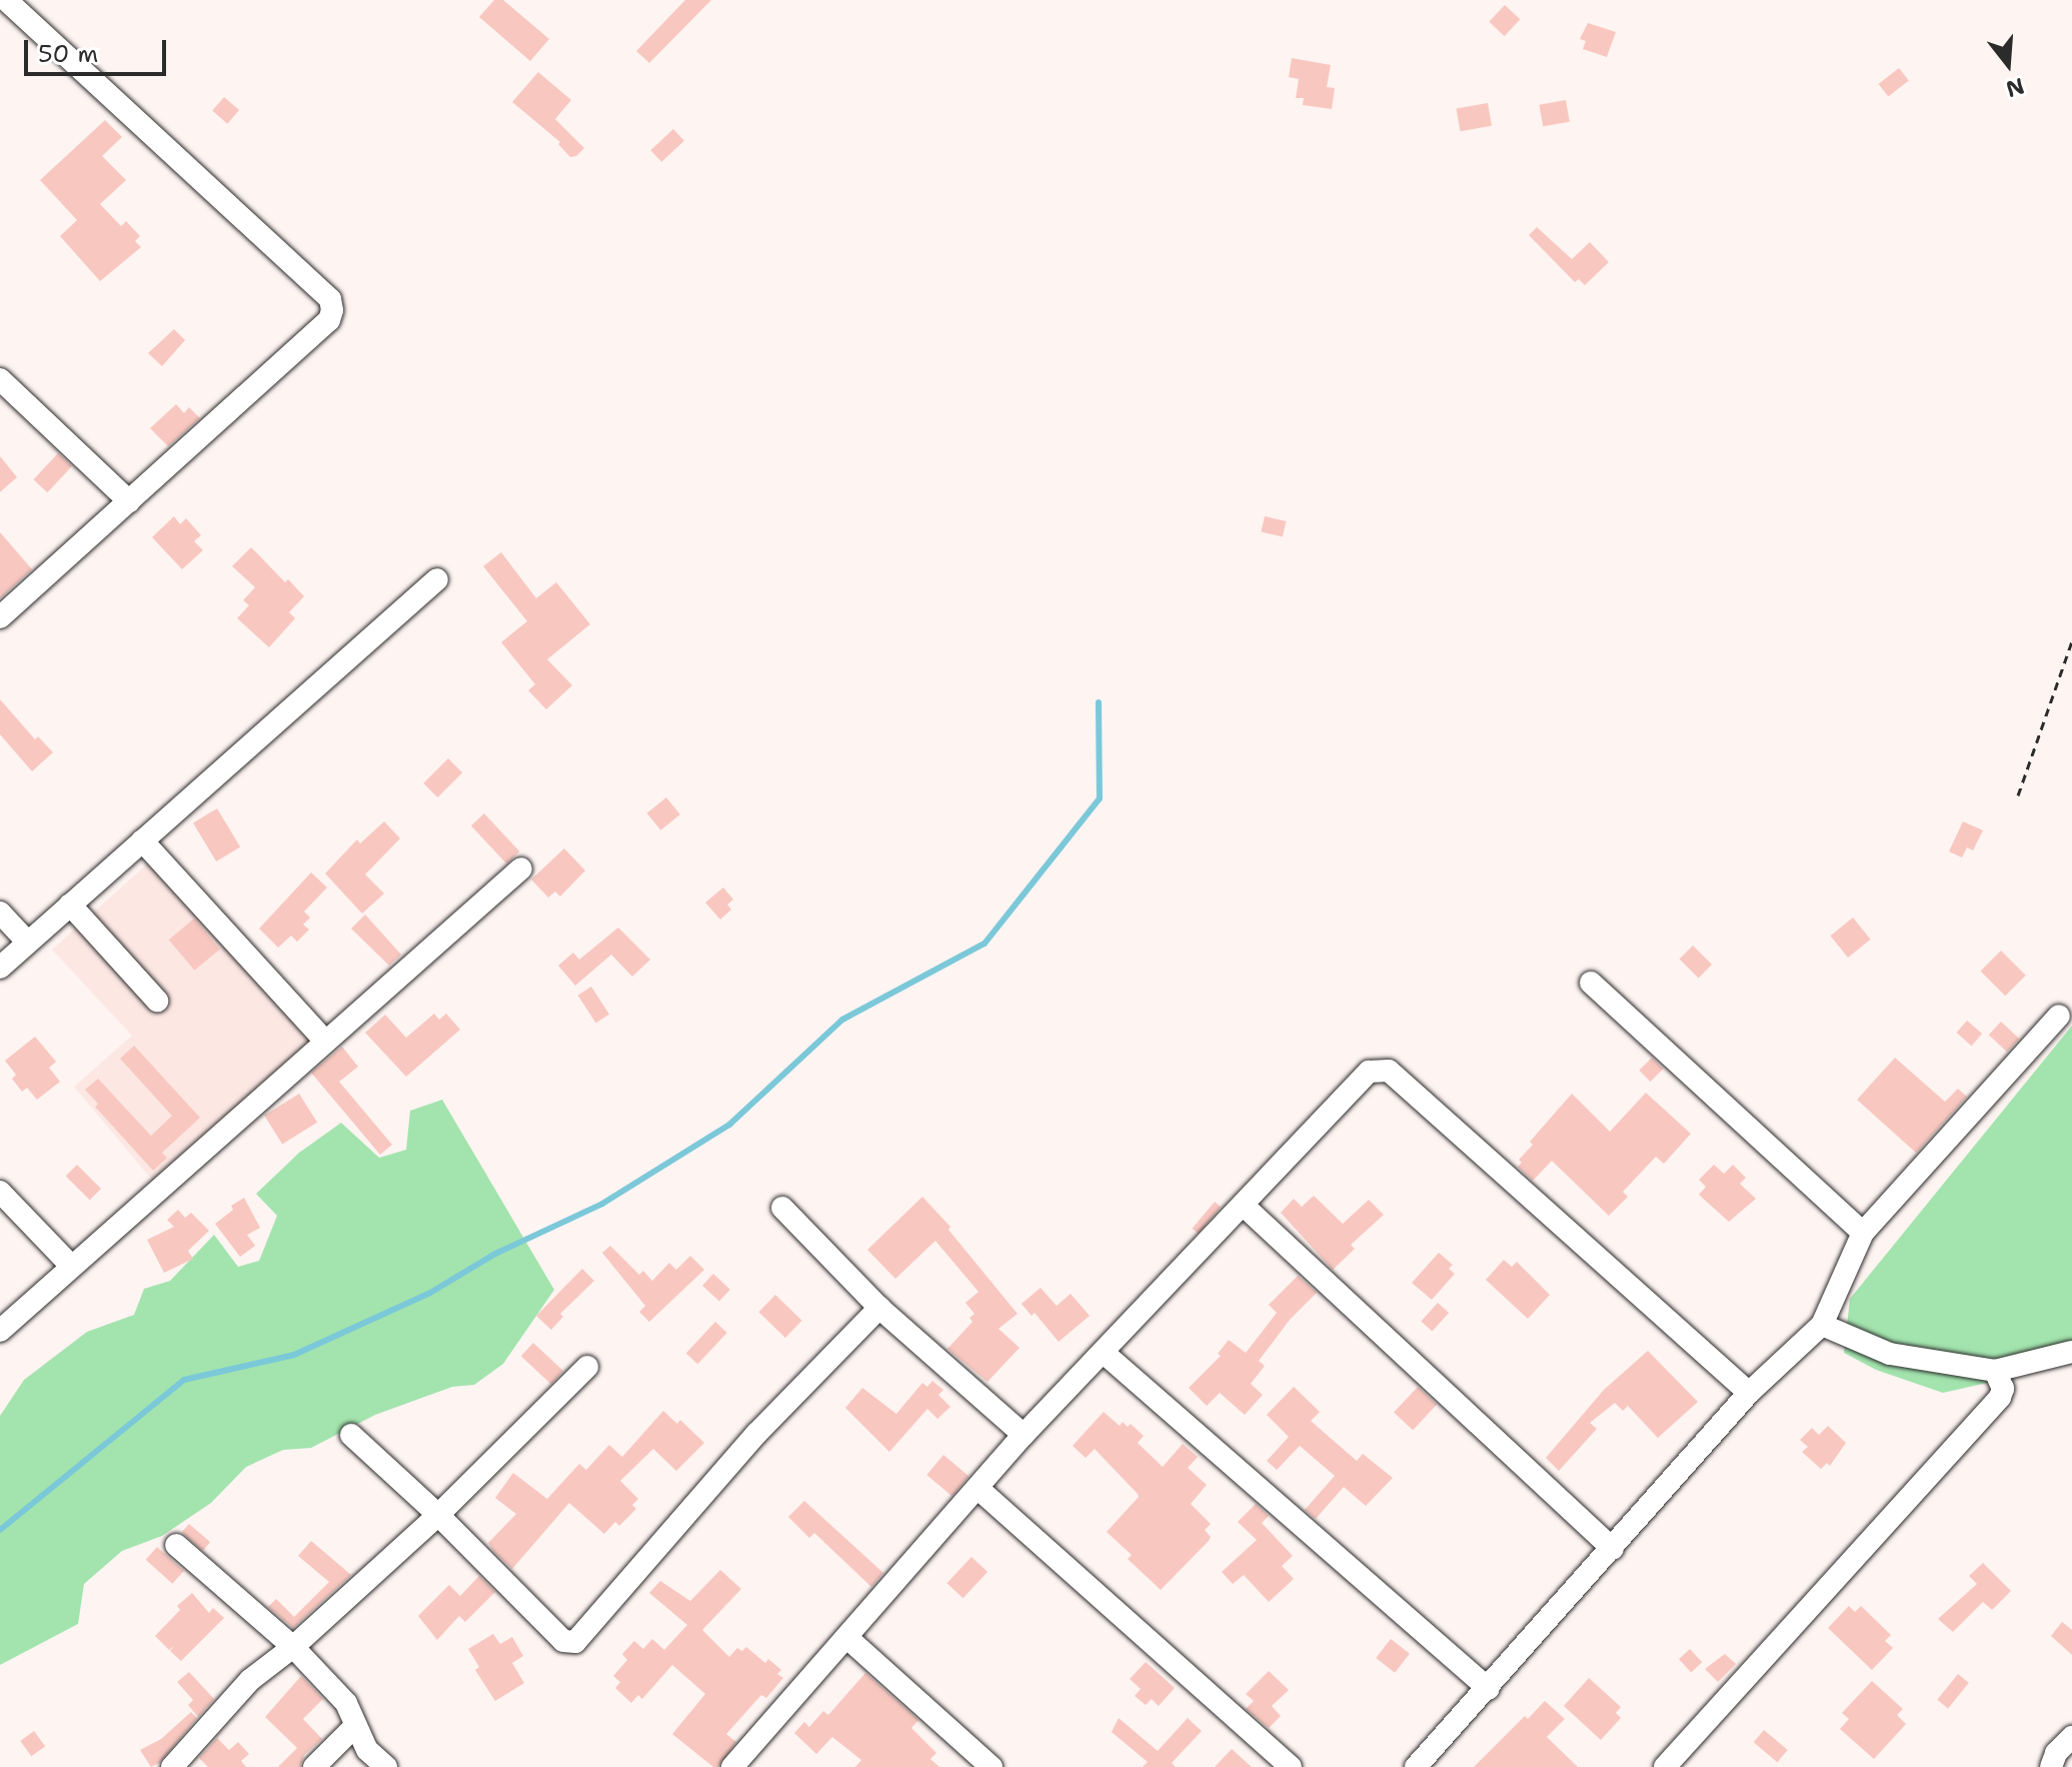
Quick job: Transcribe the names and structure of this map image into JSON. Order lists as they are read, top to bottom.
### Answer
{
  "scale_bar": "50 m",
  "north": "bottom"
}
